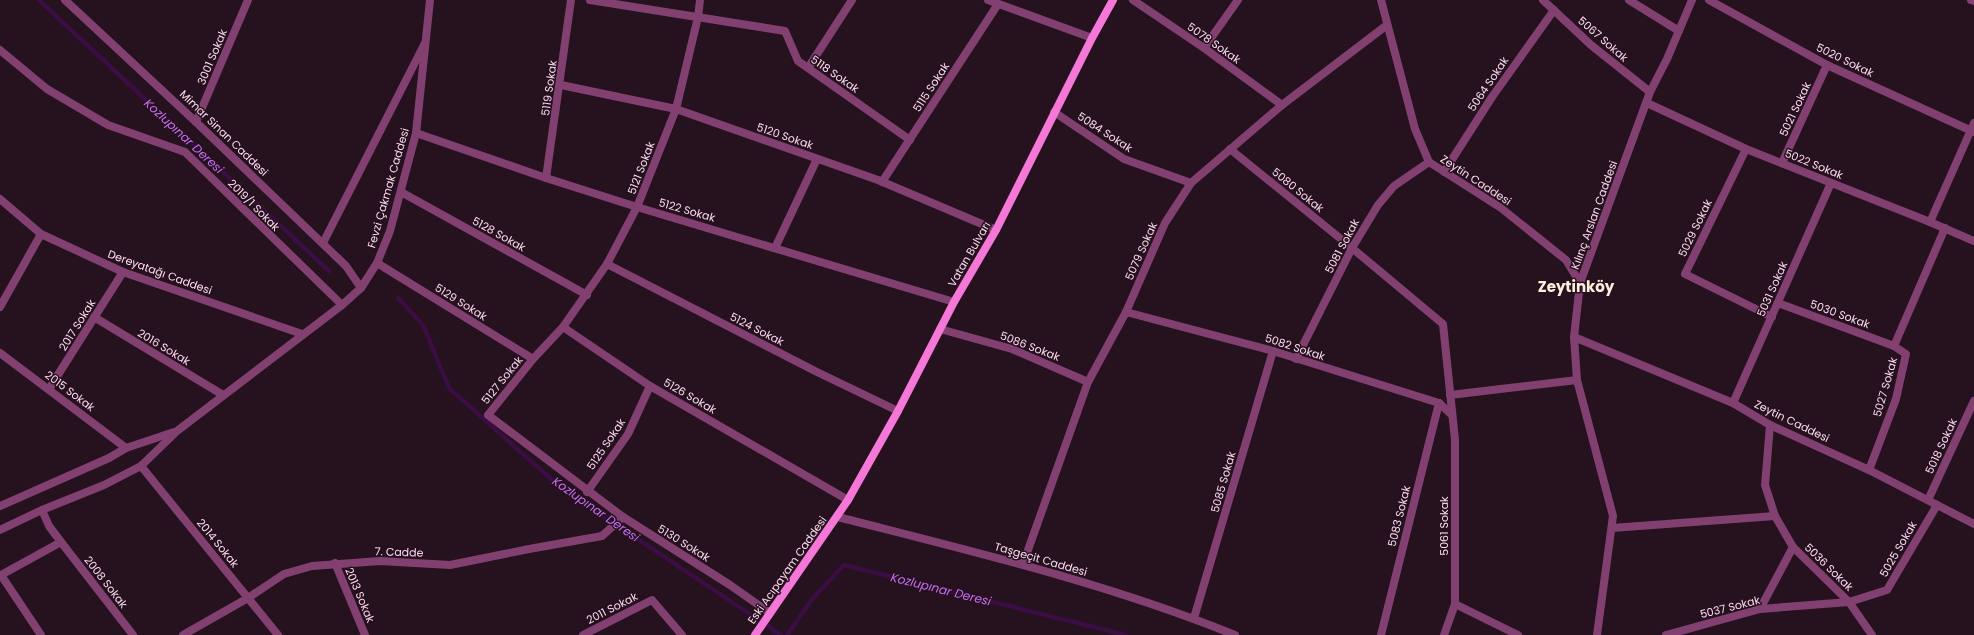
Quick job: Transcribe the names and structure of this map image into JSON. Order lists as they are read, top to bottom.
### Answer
{
  "streets": {
    "main road": ["Vatan Bulvarı", "Eski Acıpayam Caddesi"],
    "street": [
      "5067 Sokak",
      "5078 Sokak",
      "3001 Sokak",
      "5020 Sokak",
      "5118 Sokak",
      "5064 Sokak",
      "5115 Sokak",
      "5119 Sokak",
      "5021 Sokak",
      "5084 Sokak",
      "Mimar Sinan Caddesi",
      "5120 Sokak",
      "5022 Sokak",
      "5121 Sokak",
      "Zeytin Caddesi",
      "Fevzi Çakmak Caddesi",
      "5080 Sokak",
      "2019/1 Sokak",
      "5122 Sokak",
      "Kılınç Arslan Caddesi",
      "5029 Sokak",
      "5128 Sokak",
      "5081 Sokak",
      "5079 Sokak",
      "Dereyatağı Caddesi",
      "5031 Sokak",
      "5129 Sokak",
      "5030 Sokak",
      "2017 Sokak",
      "5124 Sokak",
      "5086 Sokak",
      "2016 Sokak",
      "5082 Sokak",
      "5127 Sokak",
      "5027 Sokak",
      "2015 Sokak",
      "5126 Sokak",
      "5125 Sokak",
      "5018 Sokak",
      "5085 Sokak",
      "5083 Sokak",
      "5061 Sokak",
      "2014 Sokak",
      "5130 Sokak",
      "5025 Sokak",
      "7. Cadde",
      "Taşgeçit Caddesi",
      "5036 Sokak",
      "2008 Sokak",
      "2013 Sokak",
      "5037 Sokak",
      "2011 Sokak"
    ]
  },
  "crossings": [
    ["5067 Sokak", "5064 Sokak"],
    ["5067 Sokak", "Kılınç Arslan Caddesi"],
    ["5078 Sokak", "5079 Sokak"],
    ["3001 Sokak", "Mimar Sinan Caddesi"],
    ["5020 Sokak", "5021 Sokak"],
    ["5118 Sokak", "5115 Sokak"],
    ["5118 Sokak", "5121 Sokak"],
    ["5064 Sokak", "Zeytin Caddesi"],
    ["5115 Sokak", "5120 Sokak"],
    ["5119 Sokak", "5120 Sokak"],
    ["5119 Sokak", "5122 Sokak"],
    ["5021 Sokak", "5022 Sokak"],
    ["5084 Sokak", "5079 Sokak"],
    ["5084 Sokak", "Vatan Bulvarı"],
    ["Mimar Sinan Caddesi", "Fevzi Çakmak Caddesi"],
    ["5120 Sokak", "5121 Sokak"],
    ["5120 Sokak", "Vatan Bulvarı"],
    ["5022 Sokak", "Kılınç Arslan Caddesi"],
    ["5022 Sokak", "5029 Sokak"],
    ["5022 Sokak", "5031 Sokak"],
    ["5022 Sokak", "5027 Sokak"],
    ["5121 Sokak", "5122 Sokak"],
    ["5121 Sokak", "5128 Sokak"],
    ["5121 Sokak", "5124 Sokak"],
    ["5121 Sokak", "5126 Sokak"],
    ["Zeytin Caddesi", "Kılınç Arslan Caddesi"],
    ["Zeytin Caddesi", "5081 Sokak"],
    ["Zeytin Caddesi", "5079 Sokak"],
    ["Zeytin Caddesi", "5031 Sokak"],
    ["Zeytin Caddesi", "5027 Sokak"],
    ["Zeytin Caddesi", "5018 Sokak"],
    ["Zeytin Caddesi", "5025 Sokak"],
    ["Zeytin Caddesi", "5036 Sokak"],
    ["Fevzi Çakmak Caddesi", "2019/1 Sokak"],
    ["Fevzi Çakmak Caddesi", "5122 Sokak"],
    ["Fevzi Çakmak Caddesi", "5128 Sokak"],
    ["Fevzi Çakmak Caddesi", "Dereyatağı Caddesi"],
    ["Fevzi Çakmak Caddesi", "5129 Sokak"],
    ["Fevzi Çakmak Caddesi", "2016 Sokak"],
    ["5080 Sokak", "5081 Sokak"],
    ["5080 Sokak", "5079 Sokak"],
    ["5122 Sokak", "Vatan Bulvarı"],
    ["5029 Sokak", "5031 Sokak"],
    ["5081 Sokak", "5082 Sokak"],
    ["5079 Sokak", "5086 Sokak"],
    ["5079 Sokak", "5082 Sokak"],
    ["5079 Sokak", "Taşgeçit Caddesi"],
    ["Vatan Bulvarı", "5124 Sokak"],
    ["Vatan Bulvarı", "5086 Sokak"],
    ["Vatan Bulvarı", "5126 Sokak"],
    ["Vatan Bulvarı", "Taşgeçit Caddesi"],
    ["Vatan Bulvarı", "Eski Acıpayam Caddesi"],
    ["Dereyatağı Caddesi", "2017 Sokak"],
    ["5031 Sokak", "5030 Sokak"],
    ["5129 Sokak", "5127 Sokak"],
    ["5030 Sokak", "5027 Sokak"],
    ["2017 Sokak", "2016 Sokak"],
    ["2017 Sokak", "2015 Sokak"],
    ["5082 Sokak", "5085 Sokak"],
    ["5082 Sokak", "5083 Sokak"],
    ["5082 Sokak", "5061 Sokak"],
    ["5127 Sokak", "5130 Sokak"],
    ["5126 Sokak", "5125 Sokak"],
    ["5125 Sokak", "5130 Sokak"],
    ["5085 Sokak", "Taşgeçit Caddesi"],
    ["2014 Sokak", "7. Cadde"],
    ["5130 Sokak", "7. Cadde"],
    ["5130 Sokak", "Eski Acıpayam Caddesi"],
    ["5025 Sokak", "5036 Sokak"],
    ["5025 Sokak", "5037 Sokak"],
    ["7. Cadde", "2013 Sokak"],
    ["Taşgeçit Caddesi", "Eski Acıpayam Caddesi"],
    ["5036 Sokak", "5037 Sokak"]
  ],
  "districts": ["Zeytinköy"],
  "water": ["Kozlupınar Deresi"]
}
